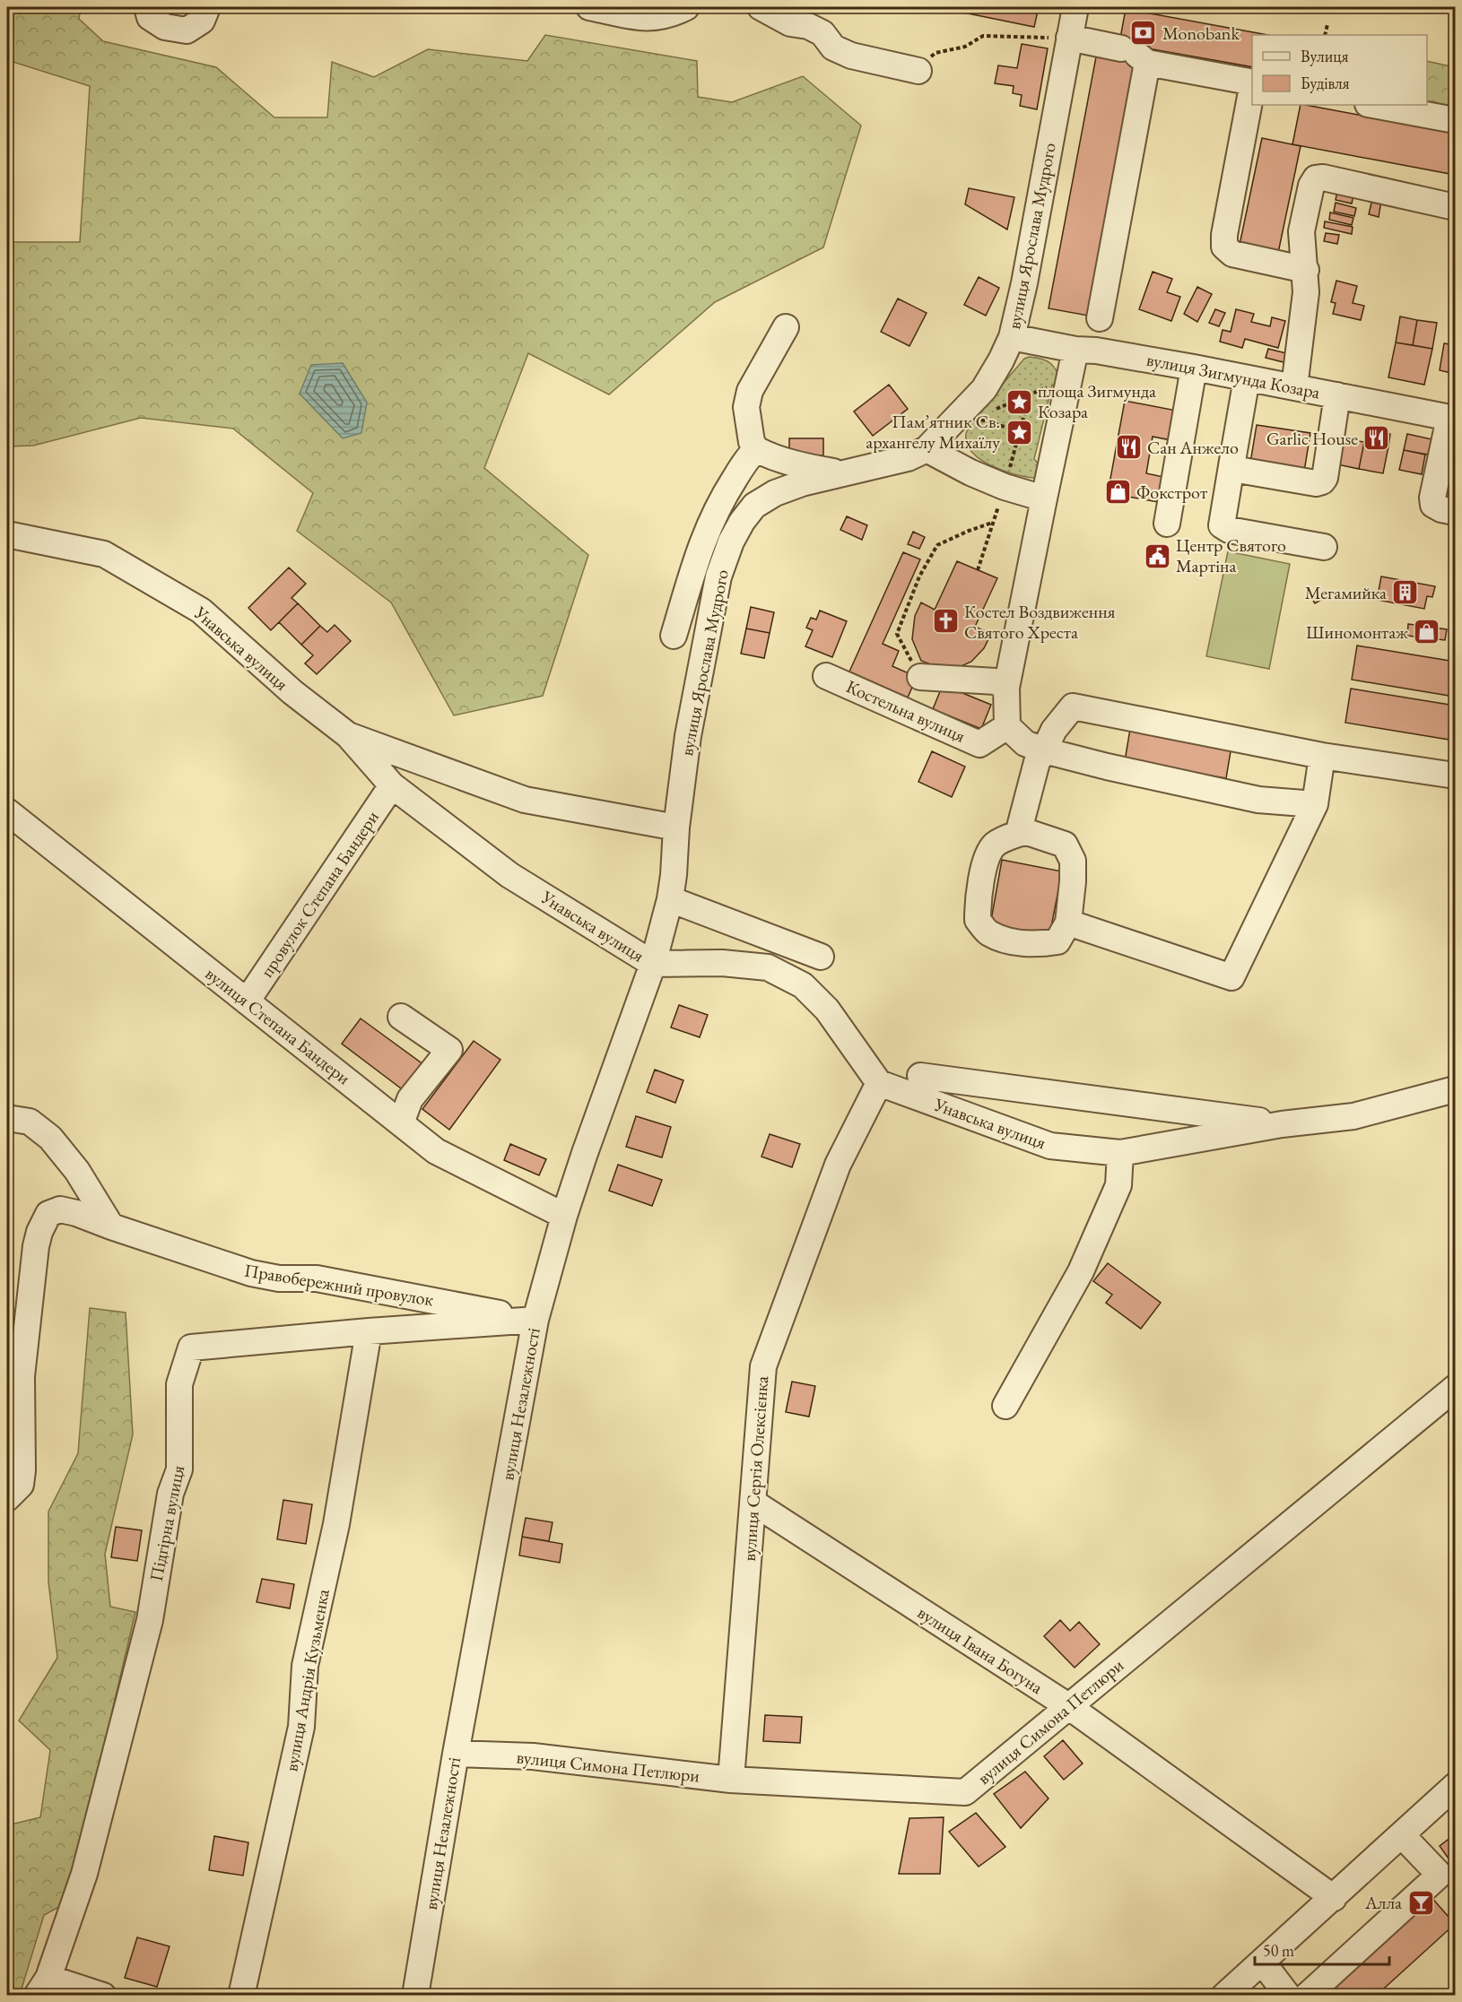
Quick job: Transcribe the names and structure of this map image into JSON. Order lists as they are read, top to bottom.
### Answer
{
  "streets": {
    "street": [
      "вулиця Ярослава Мудрого",
      "вулиця Зигмунда Козара",
      "Унавська вулиця",
      "Костельна вулиця",
      "провулок Степана Бандери",
      "вулиця Степана Бандери",
      "Правобережний провулок",
      "вулиця Незалежності",
      "вулиця Сергія Олексієнка",
      "Підгірна вулиця",
      "вулиця Івана Богуна",
      "вулиця Андрія Кузьменка",
      "вулиця Симона Петлюри"
    ]
  },
  "crossings": [
    ["вулиця Ярослава Мудрого", "вулиця Зигмунда Козара"],
    ["вулиця Ярослава Мудрого", "Унавська вулиця"],
    ["вулиця Ярослава Мудрого", "вулиця Незалежності"],
    ["Унавська вулиця", "провулок Степана Бандери"],
    ["Унавська вулиця", "вулиця Незалежності"],
    ["Унавська вулиця", "вулиця Сергія Олексієнка"],
    ["провулок Степана Бандери", "вулиця Степана Бандери"],
    ["вулиця Степана Бандери", "вулиця Незалежності"],
    ["Правобережний провулок", "вулиця Незалежності"],
    ["Правобережний провулок", "Підгірна вулиця"],
    ["вулиця Незалежності", "Підгірна вулиця"],
    ["вулиця Незалежності", "вулиця Симона Петлюри"],
    ["вулиця Сергія Олексієнка", "вулиця Івана Богуна"],
    ["вулиця Сергія Олексієнка", "вулиця Симона Петлюри"],
    ["Підгірна вулиця", "вулиця Андрія Кузьменка"],
    ["вулиця Івана Богуна", "вулиця Симона Петлюри"]
  ],
  "places": {
    "bank": ["Monobank"],
    "place": ["площа Зигмунда Козара", "Пам’ятник Св. архангелу Михаїлу"],
    "restaurant": ["Garlic House", "Сан Анжело"],
    "shop": ["Фокстрот", "Шиномонтаж"],
    "public building": ["Центр Святого Мартіна"],
    "building": ["Мегамийка"],
    "church": ["Костел Воздвиження Святого Хреста"],
    "bar": ["Алла"]
  },
  "legend": ["Вулиця", "Будівля"],
  "scale_bar": "50 m"
}
